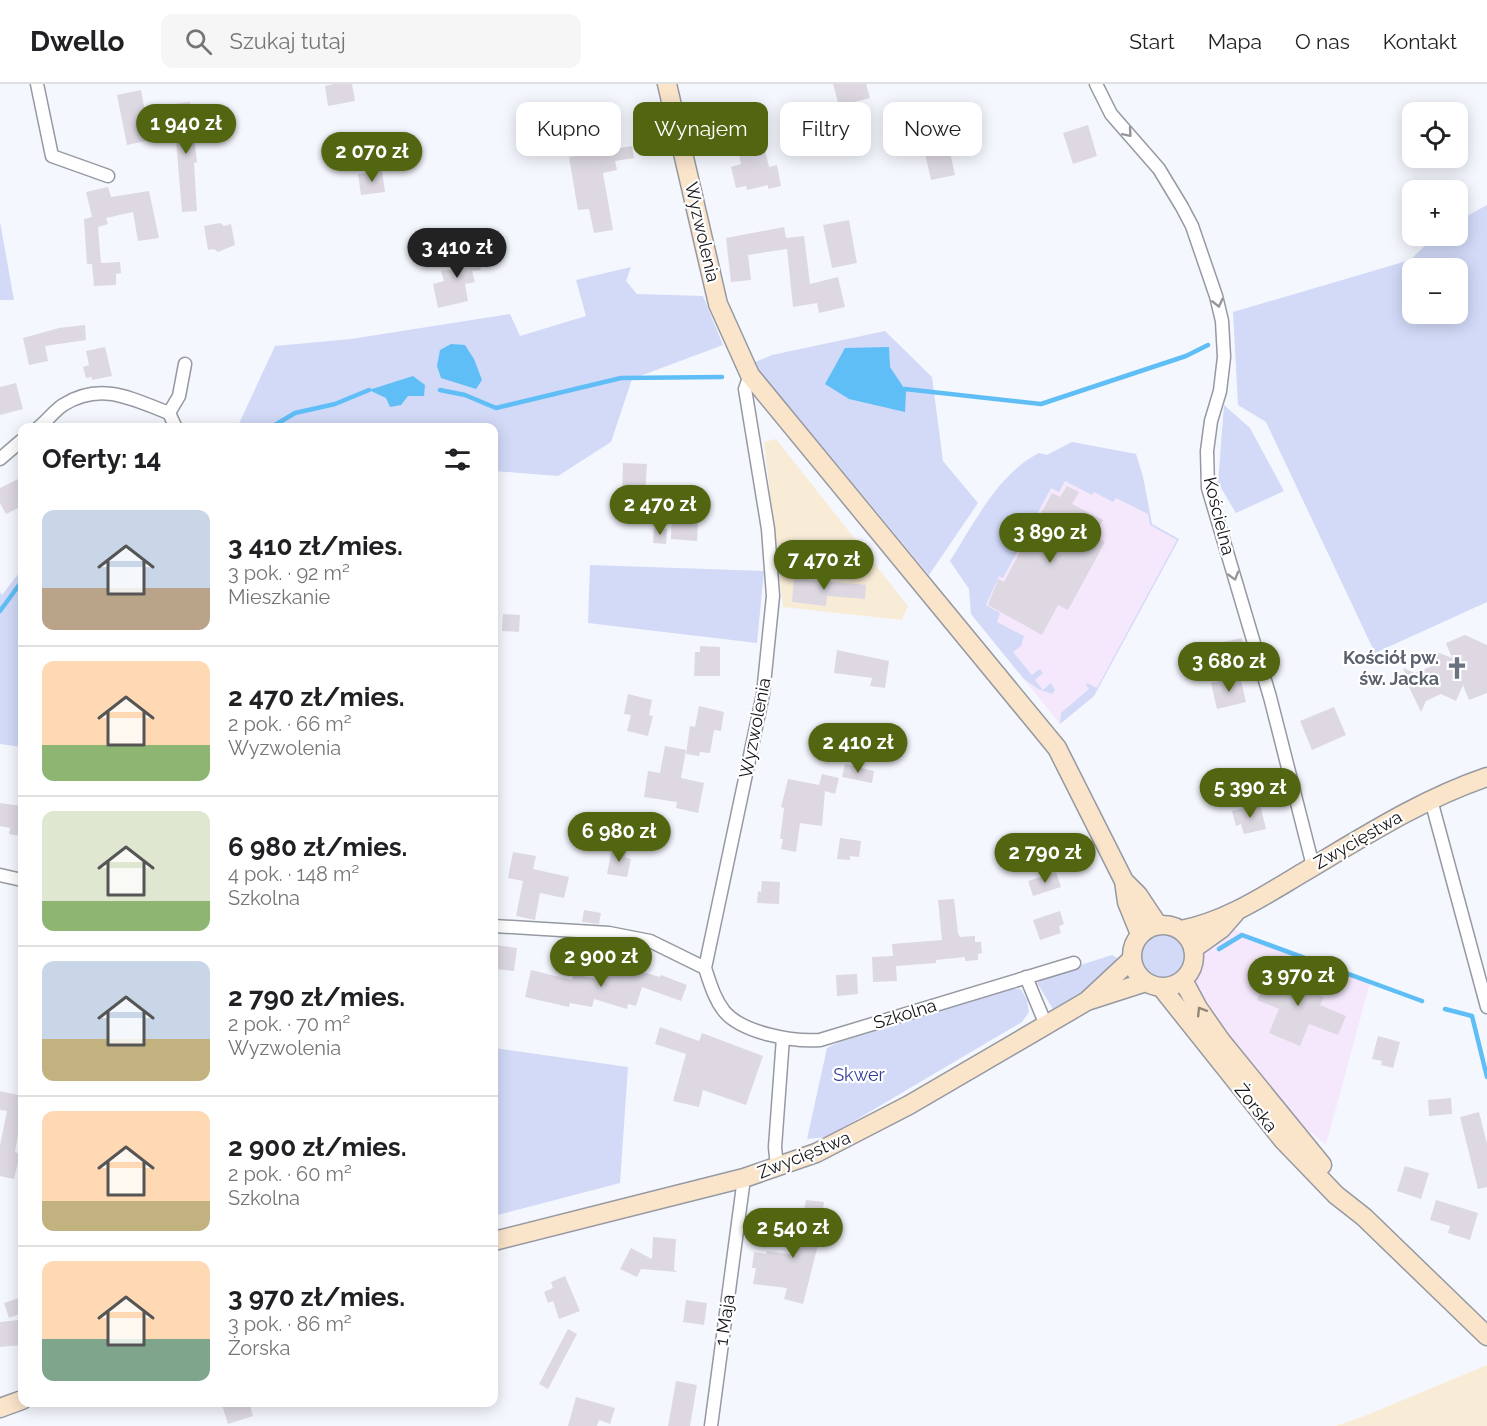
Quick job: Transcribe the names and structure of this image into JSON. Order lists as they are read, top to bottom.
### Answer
{
  "streets": {
    "main road": ["Wyzwolenia", "Zwycięstwa", "Żorska"],
    "street": ["Kościelna", "Szkolna", "1 Maja"]
  },
  "crossings": [
    ["Wyzwolenia", "Zwycięstwa"],
    ["Wyzwolenia", "Szkolna"],
    ["Wyzwolenia", "Żorska"],
    ["Kościelna", "Zwycięstwa"],
    ["Zwycięstwa", "Żorska"],
    ["Zwycięstwa", "1 Maja"]
  ],
  "one_way": ["Kościelna"],
  "parks": ["Skwer"],
  "places": {
    "church": ["Kościół pw. św. Jacka"]
  },
  "page": {
    "header": "Dwello",
    "search": "Szukaj tutaj",
    "nav": [
      "Start",
      "Mapa",
      "O nas",
      "Kontakt"
    ],
    "map_buttons": ["+", "−"],
    "chip": [
      "Kupno",
      "Wynajem",
      "Filtry",
      "Nowe"
    ],
    "price": [
      "1 940 zł",
      "2 070 zł",
      "3 410 zł",
      "2 470 zł",
      "3 890 zł",
      "7 470 zł",
      "3 680 zł",
      "2 410 zł",
      "5 390 zł",
      "6 980 zł",
      "2 790 zł",
      "2 900 zł",
      "3 970 zł",
      "2 540 zł"
    ],
    "heading": "Oferty: 14",
    "list": [
      {
        "name": "3 410 zł/mies.",
        "note": "3 pok. · 92 m² · Mieszkanie"
      },
      {
        "name": "2 470 zł/mies.",
        "note": "2 pok. · 66 m² · Wyzwolenia"
      },
      {
        "name": "6 980 zł/mies.",
        "note": "4 pok. · 148 m² · Szkolna"
      },
      {
        "name": "2 790 zł/mies.",
        "note": "2 pok. · 70 m² · Wyzwolenia"
      },
      {
        "name": "2 900 zł/mies.",
        "note": "2 pok. · 60 m² · Szkolna"
      },
      {
        "name": "3 970 zł/mies.",
        "note": "3 pok. · 86 m² · Żorska"
      }
    ]
  }
}
